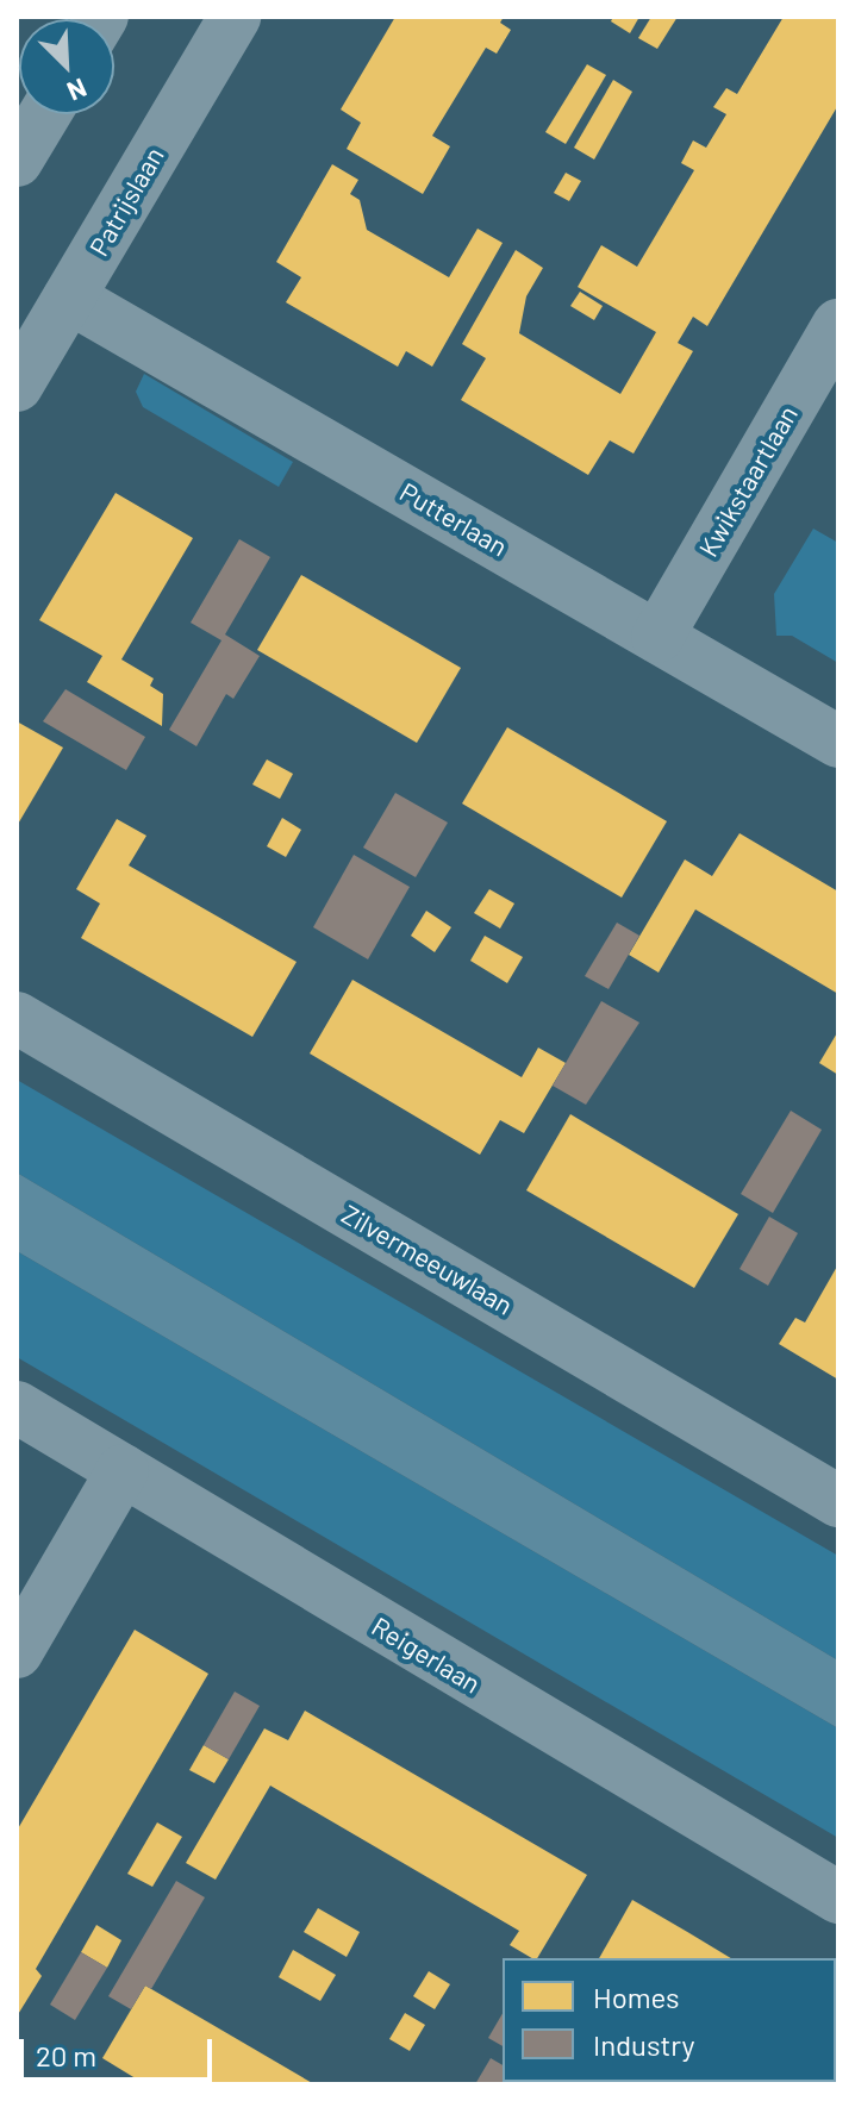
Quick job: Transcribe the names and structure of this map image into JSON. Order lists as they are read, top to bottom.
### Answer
{
  "streets": {
    "street": [
      "Patrijslaan",
      "Kwikstaartlaan",
      "Putterlaan",
      "Zilvermeeuwlaan",
      "Reigerlaan"
    ]
  },
  "crossings": [
    ["Patrijslaan", "Putterlaan"],
    ["Kwikstaartlaan", "Putterlaan"]
  ],
  "legend": ["Homes", "Industry"],
  "scale_bar": "20 m",
  "north": "bottom right"
}
